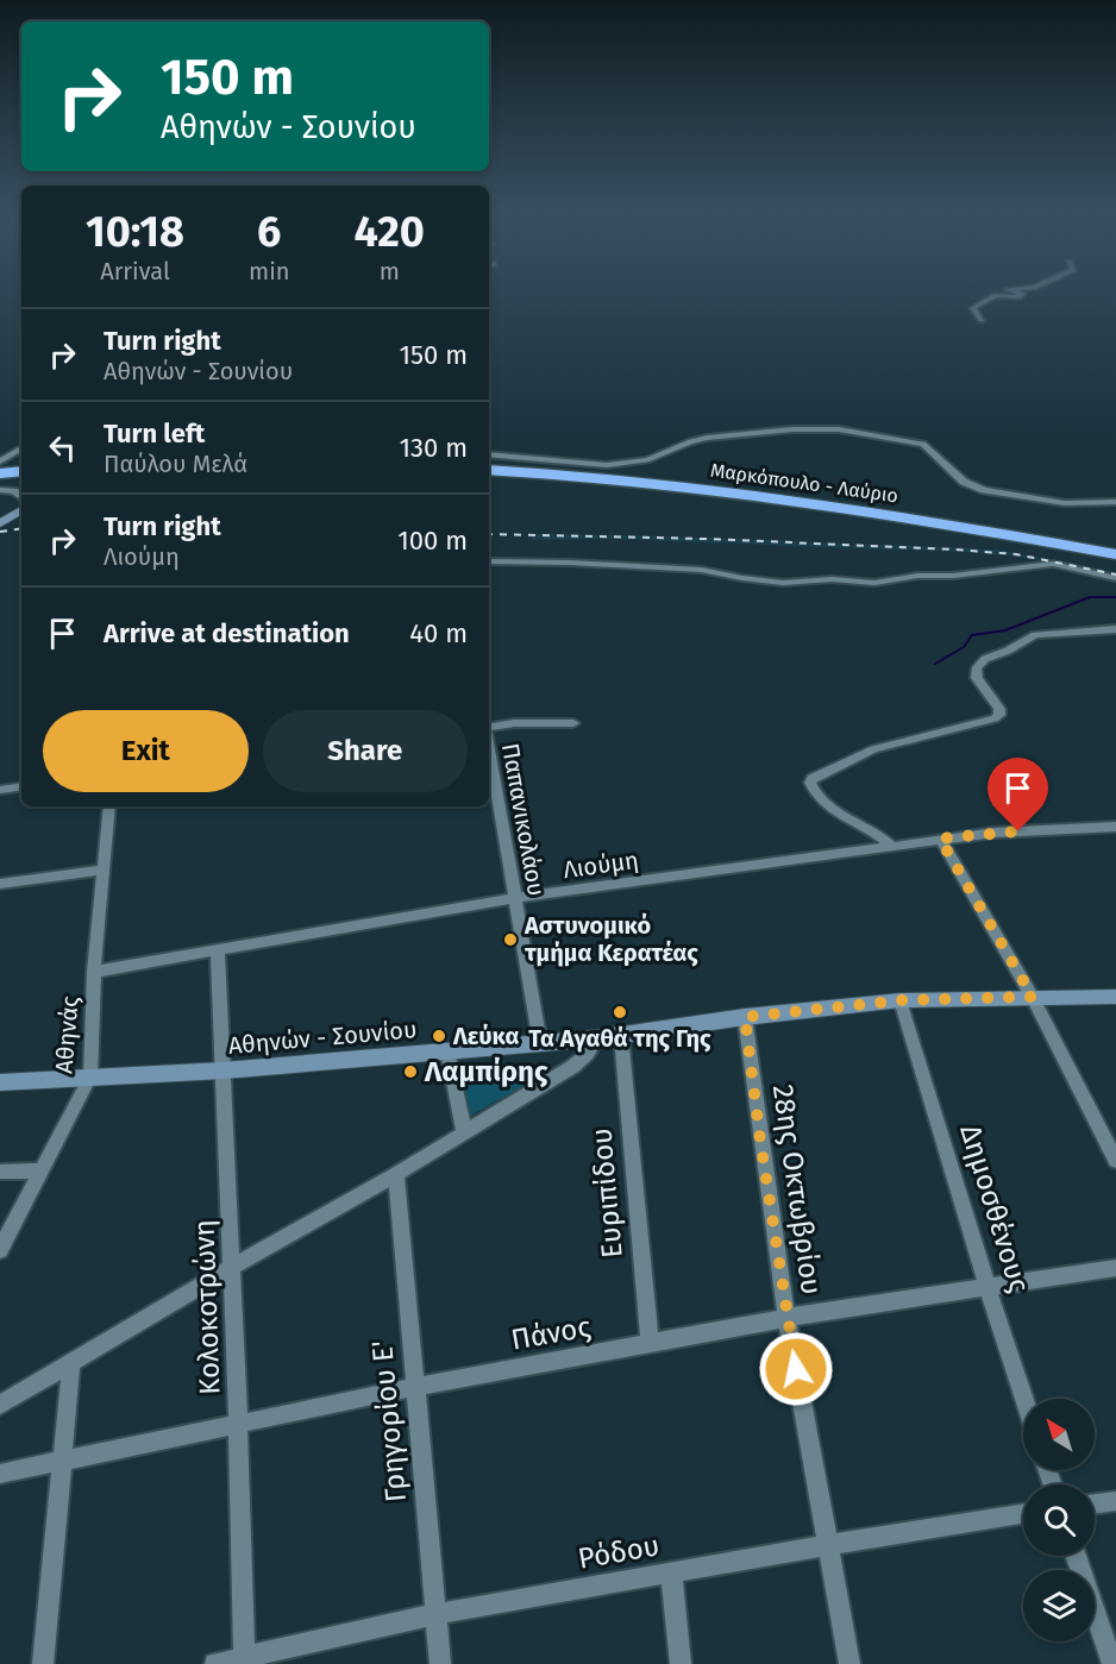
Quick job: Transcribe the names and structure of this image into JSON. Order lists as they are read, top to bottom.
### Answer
{
  "streets": {
    "highway": ["Μαρκόπουλο - Λαύριο"],
    "main road": ["Αθηνών - Σουνίου"],
    "street": [
      "Παπανικολάου",
      "Λιούμη",
      "Αθηνάς",
      "28ης Οκτωβρίου",
      "Ευριπίδου",
      "Δημοσθένους",
      "Κολοκοτρώνη",
      "Πάνος",
      "Γρηγορίου Ε'",
      "Ρόδου"
    ]
  },
  "crossings": [
    ["Παπανικολάου", "Λιούμη"],
    ["Παπανικολάου", "Αθηνών - Σουνίου"],
    ["Λιούμη", "Αθηνάς"],
    ["Λιούμη", "Κολοκοτρώνη"],
    ["Αθηνάς", "Αθηνών - Σουνίου"],
    ["Αθηνών - Σουνίου", "28ης Οκτωβρίου"],
    ["Αθηνών - Σουνίου", "Ευριπίδου"],
    ["Αθηνών - Σουνίου", "Δημοσθένους"],
    ["Αθηνών - Σουνίου", "Κολοκοτρώνη"],
    ["28ης Οκτωβρίου", "Πάνος"],
    ["28ης Οκτωβρίου", "Ρόδου"],
    ["Ευριπίδου", "Πάνος"],
    ["Δημοσθένους", "Πάνος"],
    ["Κολοκοτρώνη", "Πάνος"],
    ["Κολοκοτρώνη", "Ρόδου"],
    ["Πάνος", "Γρηγορίου Ε'"],
    ["Γρηγορίου Ε'", "Ρόδου"]
  ],
  "places": [
    "Αστυνομικό τμήμα Κερατέας",
    "Τα Αγαθά της Γης",
    "Λεύκα",
    "Λαμπίρης"
  ],
  "north": "top left",
  "page": {
    "turn": ["150 m", "Αθηνών - Σουνίου"],
    "eta": [
      "10:18",
      "Arrival",
      "6",
      "min",
      "420",
      "m"
    ],
    "list": [
      {
        "name": "Turn right",
        "note": "Αθηνών - Σουνίου",
        "value": "150 m"
      },
      {
        "name": "Turn left",
        "note": "Παύλου Μελά",
        "value": "130 m"
      },
      {
        "name": "Turn right",
        "note": "Λιούμη",
        "value": "100 m"
      },
      {
        "name": "Arrive at destination",
        "value": "40 m"
      }
    ],
    "buttons": ["Exit", "Share"]
  }
}
